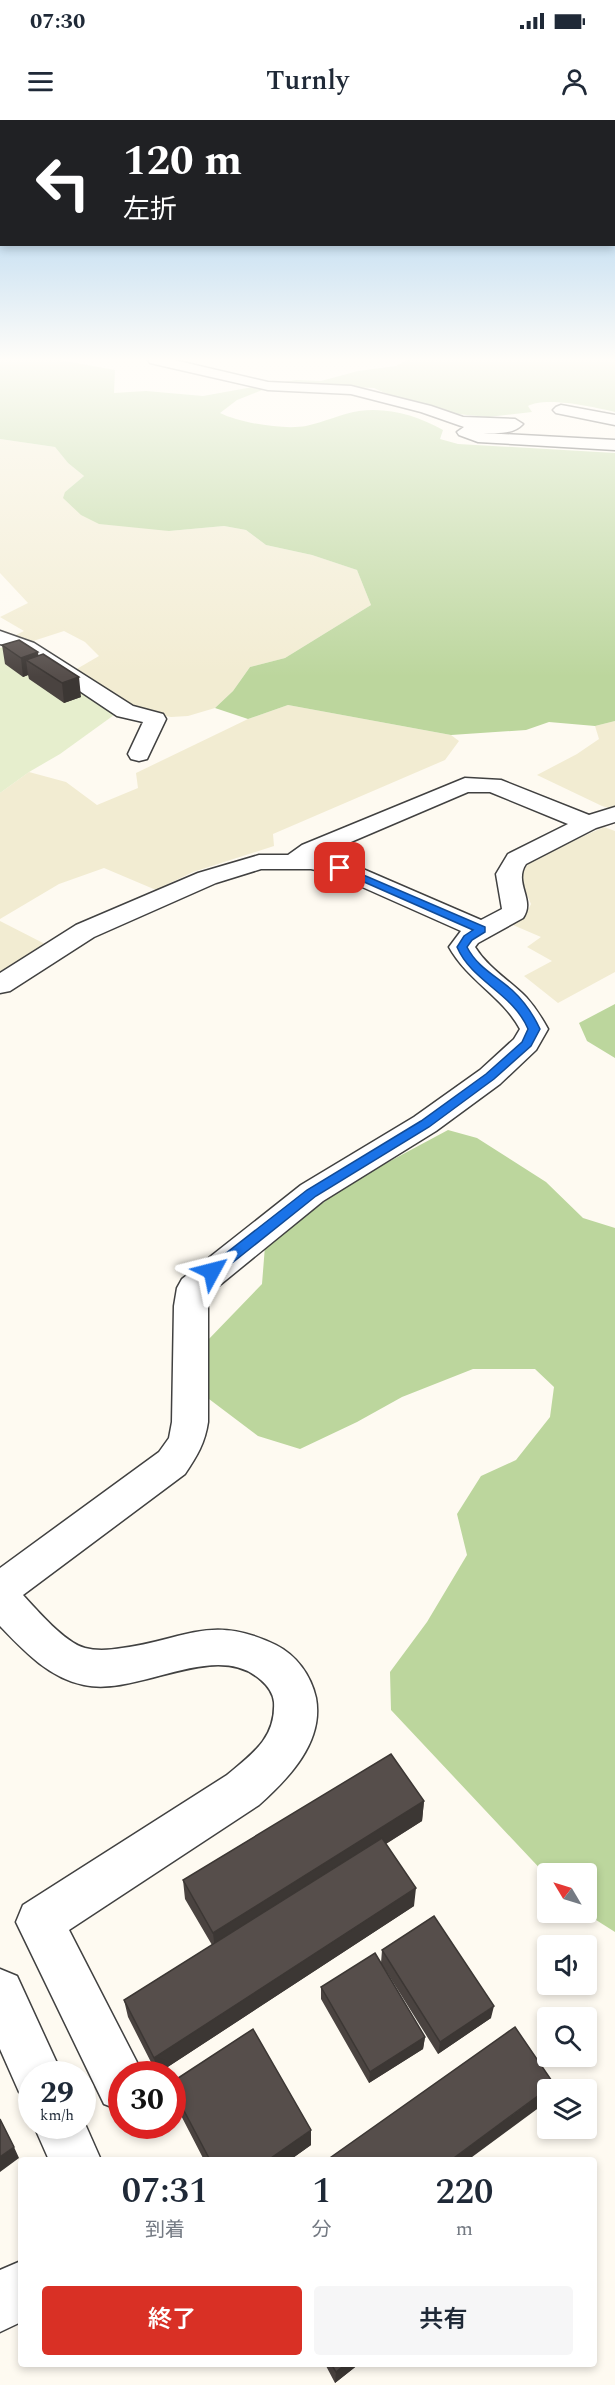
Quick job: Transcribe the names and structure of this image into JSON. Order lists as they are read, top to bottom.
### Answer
{
  "north": "top left",
  "page": {
    "status": "07:30",
    "header": "Turnly",
    "turn": ["120 m", "左折"],
    "speed": "29 km/h",
    "limit": "30",
    "eta": [
      "07:31",
      "到着",
      "1",
      "分",
      "220",
      "m"
    ],
    "buttons": ["終了", "共有"]
  }
}
